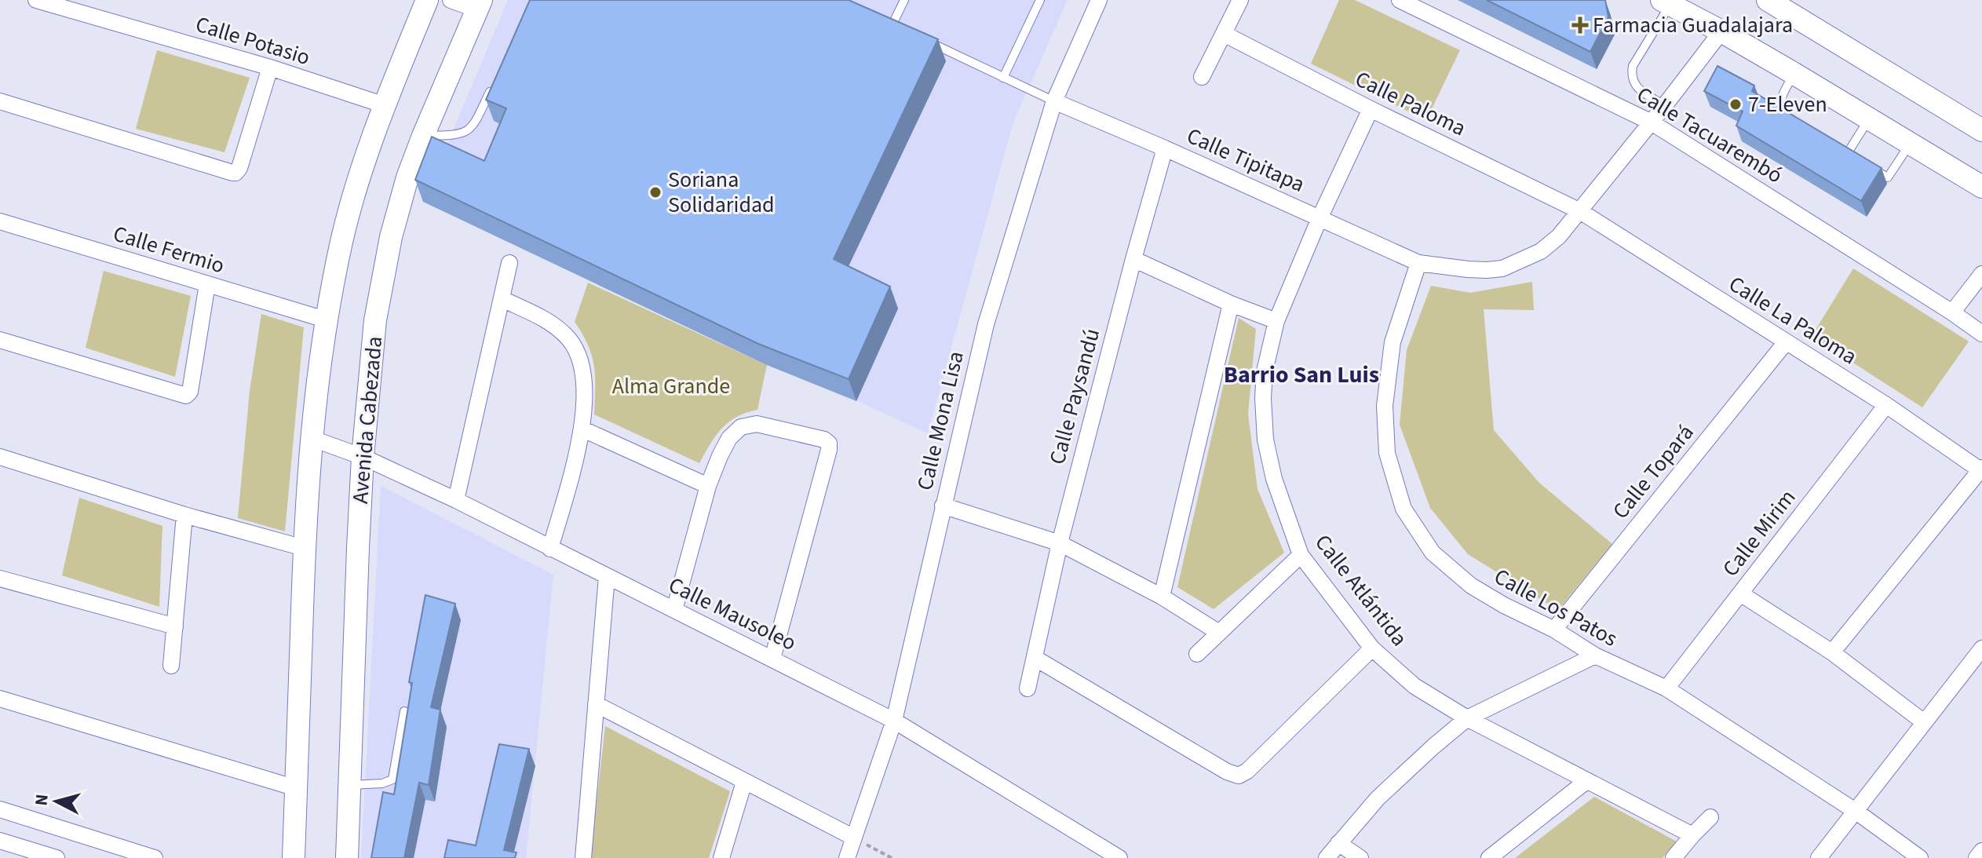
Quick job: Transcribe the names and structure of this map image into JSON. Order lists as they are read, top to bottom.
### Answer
{
  "streets": {
    "main road": ["Avenida Cabezada"],
    "street": [
      "Calle Potasio",
      "Calle Paloma",
      "Calle Tacuarembó",
      "Calle Tipitapa",
      "Calle Fermio",
      "Calle La Paloma",
      "Calle Paysandú",
      "Calle Mona Lisa",
      "Calle Topará",
      "Calle Mirim",
      "Calle Atlántida",
      "Calle Los Patos",
      "Calle Mausoleo"
    ]
  },
  "crossings": [
    ["Calle Paloma", "Calle Tipitapa"],
    ["Calle Paloma", "Calle La Paloma"],
    ["Calle Paloma", "Calle Atlántida"],
    ["Calle Tipitapa", "Calle La Paloma"],
    ["Calle Tipitapa", "Calle Paysandú"],
    ["Calle Tipitapa", "Calle Mona Lisa"],
    ["Calle Tipitapa", "Calle Atlántida"],
    ["Calle Tipitapa", "Calle Los Patos"],
    ["Calle La Paloma", "Calle Topará"],
    ["Calle La Paloma", "Calle Mirim"],
    ["Avenida Cabezada", "Calle Mausoleo"],
    ["Calle Mona Lisa", "Calle Mausoleo"],
    ["Calle Topará", "Calle Los Patos"],
    ["Calle Mirim", "Calle Los Patos"]
  ],
  "districts": ["Barrio San Luis"],
  "parks": ["Alma Grande"],
  "places": {
    "health": ["Farmacia Guadalajara"],
    "other": ["7-Eleven", "Soriana Solidaridad"]
  },
  "north": "left"
}
